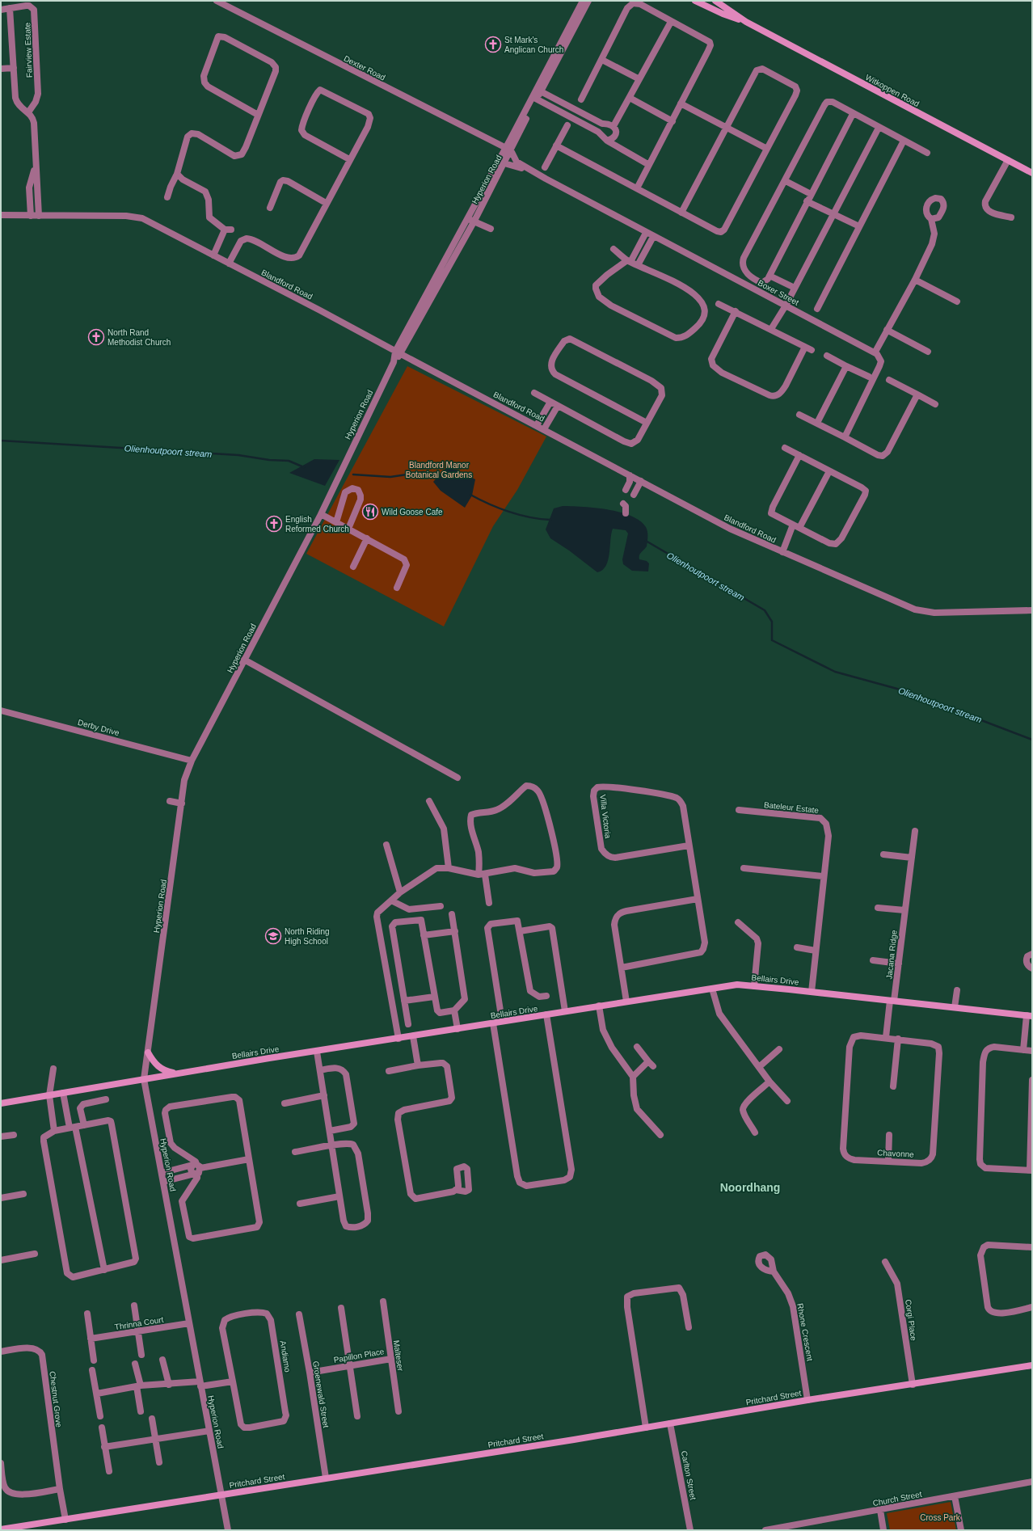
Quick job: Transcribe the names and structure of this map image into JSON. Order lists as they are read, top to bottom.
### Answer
{
  "streets": {
    "street": [
      "Fairview Estate",
      "Dexter Road",
      "Witkoppen Road",
      "Hyperion Road",
      "Blandford Road",
      "Boxer Street",
      "Derby Drive",
      "Bateleur Estate",
      "Villa Victoria",
      "Jacana Ridge",
      "Bellairs Drive",
      "Chavonne",
      "Corgi Place",
      "Thrinna Court",
      "Rhone Crescent",
      "Papillon Place",
      "Malteser",
      "Andiamo",
      "Groenewald Street",
      "Pritchard Street",
      "Chestnut Grove",
      "Carlton Street",
      "Church Street"
    ]
  },
  "crossings": [
    ["Fairview Estate", "Blandford Road"],
    ["Dexter Road", "Hyperion Road"],
    ["Dexter Road", "Boxer Street"],
    ["Hyperion Road", "Blandford Road"],
    ["Hyperion Road", "Boxer Street"],
    ["Hyperion Road", "Derby Drive"],
    ["Hyperion Road", "Bellairs Drive"],
    ["Hyperion Road", "Thrinna Court"],
    ["Hyperion Road", "Pritchard Street"],
    ["Bateleur Estate", "Bellairs Drive"],
    ["Jacana Ridge", "Bellairs Drive"],
    ["Corgi Place", "Pritchard Street"],
    ["Rhone Crescent", "Pritchard Street"],
    ["Papillon Place", "Malteser"],
    ["Papillon Place", "Groenewald Street"],
    ["Groenewald Street", "Pritchard Street"],
    ["Pritchard Street", "Chestnut Grove"],
    ["Pritchard Street", "Carlton Street"]
  ],
  "districts": ["Noordhang"],
  "water": ["Olienhoutpoort stream"],
  "parks": ["Blandford Manor Botanical Gardens", "Cross Park"],
  "places": {
    "church": ["St Mark's Anglican Church", "North Rand Methodist Church", "English Reformed Church"],
    "restaurant": ["Wild Goose Cafe"],
    "school or university": ["North Riding High School"]
  }
}
